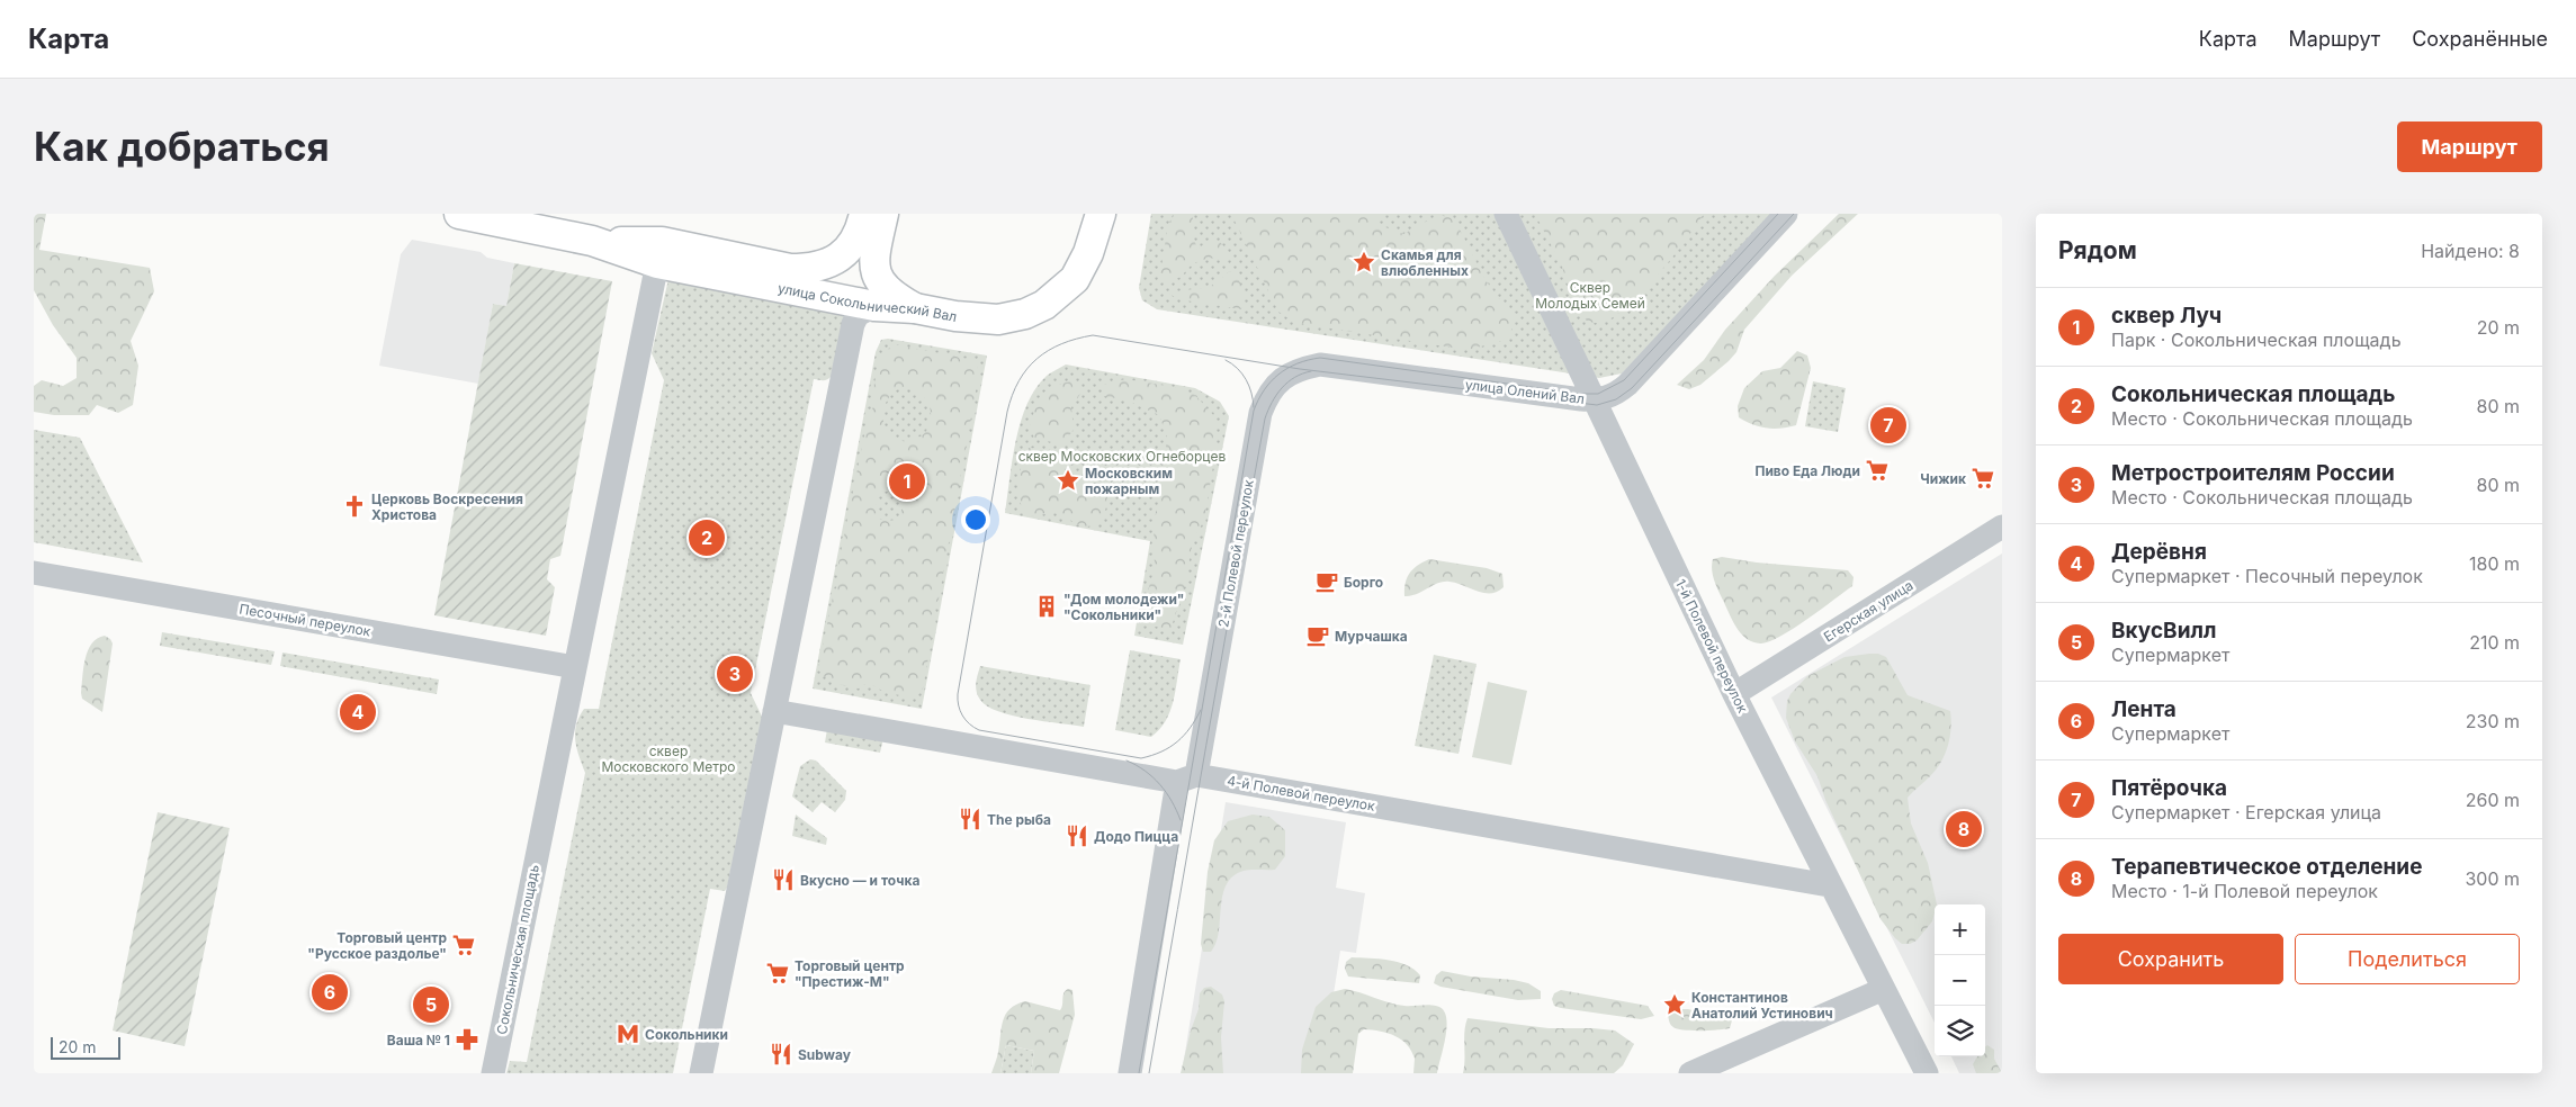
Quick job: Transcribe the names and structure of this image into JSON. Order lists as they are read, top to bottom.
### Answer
{
  "streets": {
    "main road": ["улица Сокольнический Вал"],
    "street": [
      "улица Олений Вал",
      "2-й Полевой переулок",
      "Егерская улица",
      "Песочный переулок",
      "1-й Полевой переулок",
      "4-й Полевой переулок",
      "Сокольническая площадь"
    ]
  },
  "crossings": [
    ["улица Сокольнический Вал", "Сокольническая площадь"],
    ["улица Олений Вал", "2-й Полевой переулок"],
    ["улица Олений Вал", "1-й Полевой переулок"],
    ["2-й Полевой переулок", "4-й Полевой переулок"],
    ["Егерская улица", "1-й Полевой переулок"],
    ["Песочный переулок", "Сокольническая площадь"],
    ["1-й Полевой переулок", "4-й Полевой переулок"]
  ],
  "parks": ["Сквер Молодых Семей", "сквер Московских Огнеборцев", "сквер Московского Метро"],
  "places": {
    "place": ["Скамья для влюбленных", "Московским пожарным", "Константинов Анатолий Устинович"],
    "supermarket": [
      "Пиво Еда Люди",
      "Чижик",
      "Торговый центр \"Русское раздолье\"",
      "Торговый центр \"Престиж-М\""
    ],
    "church": ["Церковь Воскресения Христова"],
    "cafe": ["Борго", "Мурчашка"],
    "building": ["\"Дом молодежи\" \"Сокольники\""],
    "restaurant": [
      "The рыба",
      "Додо Пицца",
      "Вкусно — и точка",
      "Subway"
    ],
    "metro station": ["Сокольники"],
    "pharmacy": ["Ваша № 1"]
  },
  "scale_bar": "20 m",
  "page": {
    "header": "Карта",
    "nav": ["Карта", "Маршрут", "Сохранённые"],
    "buttons": [
      "Маршрут",
      ["Сохранить", "Поделиться"]
    ],
    "title": "Как добраться",
    "heading": ["Рядом", "Найдено: 8"],
    "list": [
      {
        "mark": "1",
        "name": "сквер Луч",
        "note": "Парк · Сокольническая площадь",
        "value": "20 m"
      },
      {
        "mark": "2",
        "name": "Сокольническая площадь",
        "note": "Место · Сокольническая площадь",
        "value": "80 m"
      },
      {
        "mark": "3",
        "name": "Метростроителям России",
        "note": "Место · Сокольническая площадь",
        "value": "80 m"
      },
      {
        "mark": "4",
        "name": "Дерёвня",
        "note": "Супермаркет · Песочный переулок",
        "value": "180 m"
      },
      {
        "mark": "5",
        "name": "ВкусВилл",
        "note": "Супермаркет",
        "value": "210 m"
      },
      {
        "mark": "6",
        "name": "Лента",
        "note": "Супермаркет",
        "value": "230 m"
      },
      {
        "mark": "7",
        "name": "Пятёрочка",
        "note": "Супермаркет · Егерская улица",
        "value": "260 m"
      },
      {
        "mark": "8",
        "name": "Терапевтическое отделение",
        "note": "Место · 1-й Полевой переулок",
        "value": "300 m"
      }
    ],
    "pins": [
      "7",
      "1",
      "2",
      "3",
      "4",
      "8",
      "6",
      "5"
    ],
    "map_buttons": ["+", "−"],
    "scale": "20 m"
  }
}
